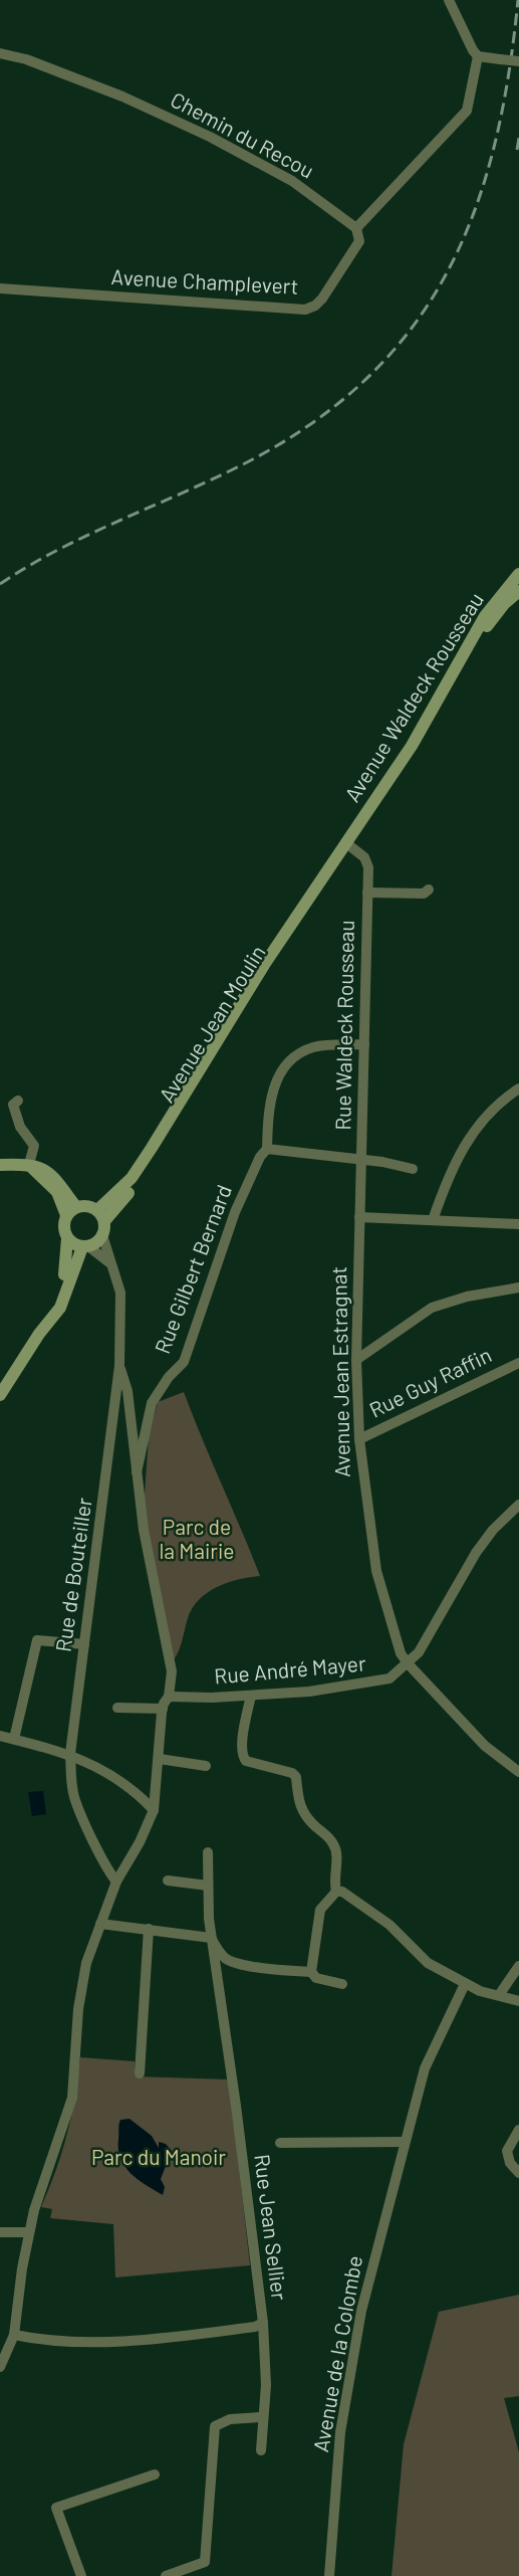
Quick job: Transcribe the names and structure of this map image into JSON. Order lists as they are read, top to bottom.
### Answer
{
  "streets": {
    "main road": ["Avenue Waldeck Rousseau", "Avenue Jean Moulin"],
    "street": [
      "Chemin du Recou",
      "Avenue Champlevert",
      "Rue Waldeck Rousseau",
      "Rue Gilbert Bernard",
      "Avenue Jean Estragnat",
      "Rue Guy Raffin",
      "Rue de Bouteiller",
      "Rue André Mayer",
      "Rue Jean Sellier",
      "Avenue de la Colombe"
    ]
  },
  "crossings": [
    ["Chemin du Recou", "Avenue Champlevert"],
    ["Avenue Waldeck Rousseau", "Avenue Jean Moulin"],
    ["Avenue Waldeck Rousseau", "Rue Waldeck Rousseau"],
    ["Avenue Jean Moulin", "Rue Waldeck Rousseau"],
    ["Avenue Jean Moulin", "Rue de Bouteiller"],
    ["Rue Waldeck Rousseau", "Rue Gilbert Bernard"],
    ["Rue Waldeck Rousseau", "Avenue Jean Estragnat"],
    ["Avenue Jean Estragnat", "Rue Guy Raffin"],
    ["Avenue Jean Estragnat", "Rue André Mayer"]
  ],
  "parks": ["Parc de la Mairie", "Parc du Manoir"]
}
